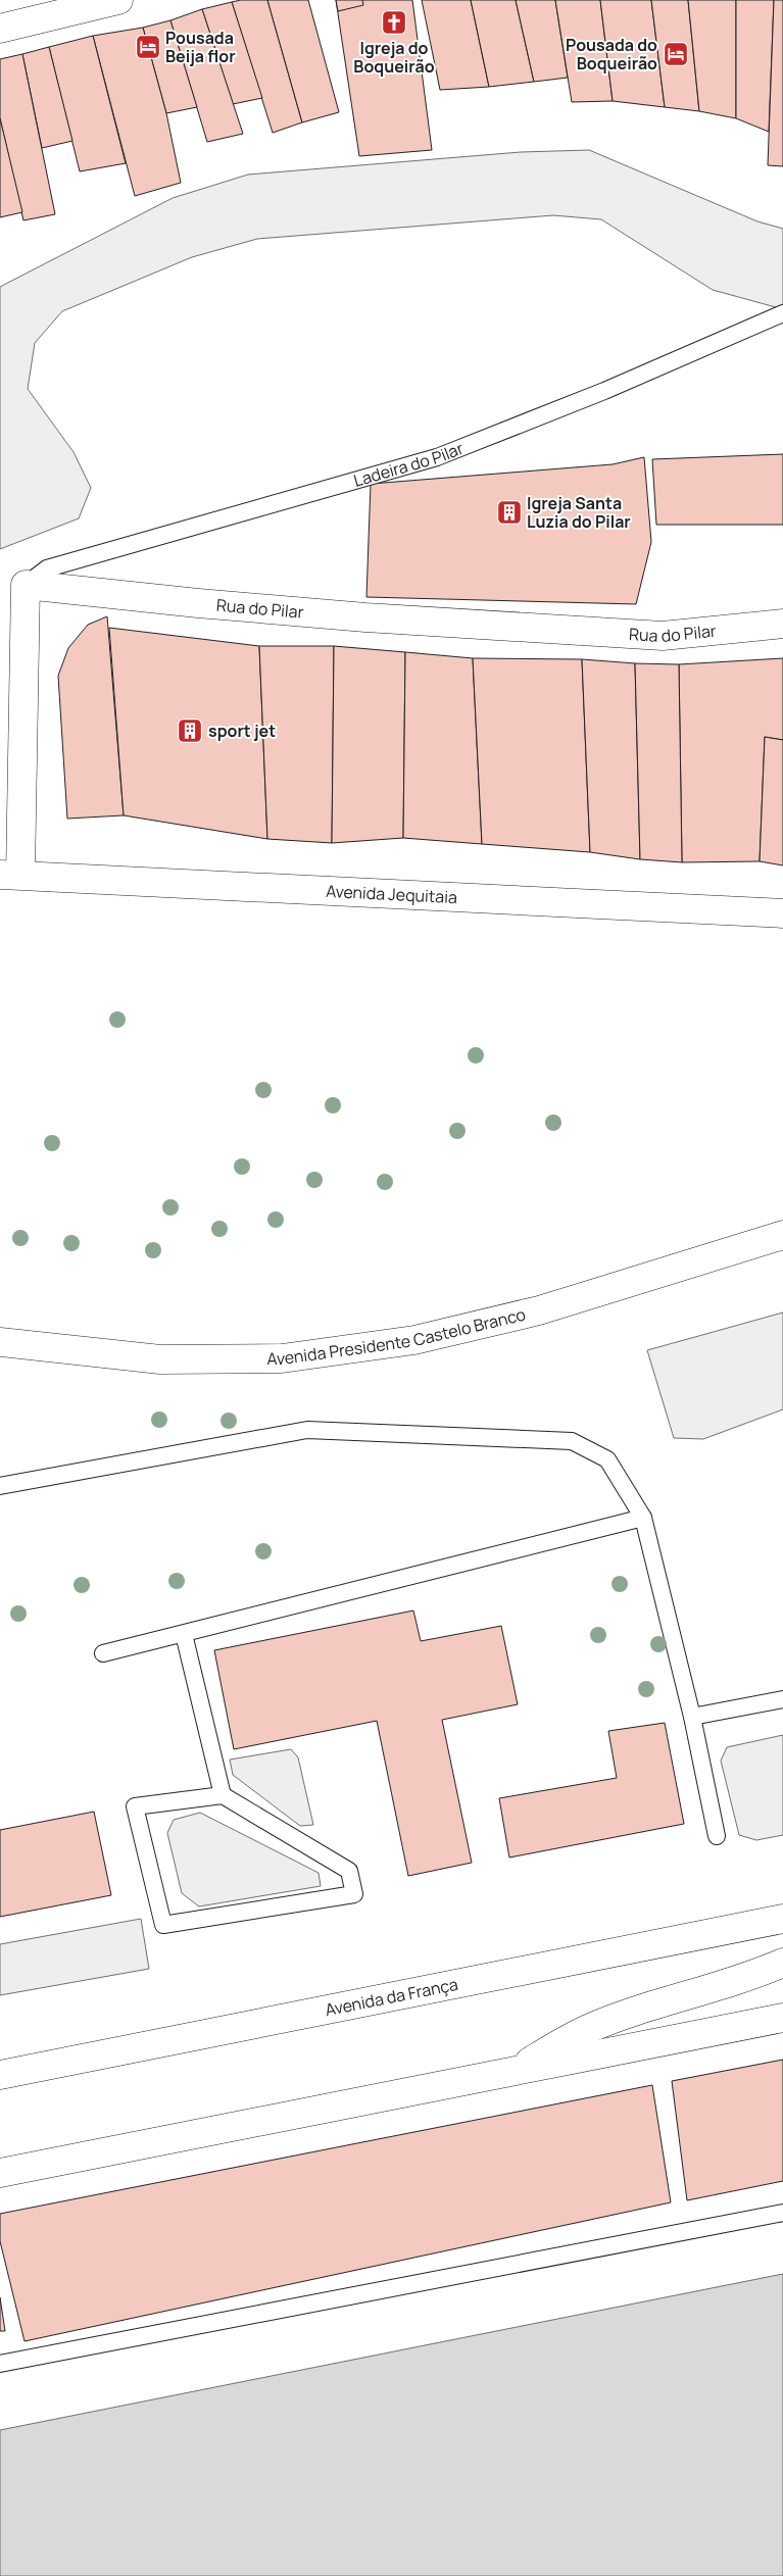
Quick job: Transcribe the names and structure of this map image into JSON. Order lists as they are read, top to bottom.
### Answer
{
  "streets": {
    "main road": [
      "Rua do Pilar",
      "Avenida Jequitaia",
      "Avenida Presidente Castelo Branco",
      "Avenida da França"
    ],
    "lane": ["Ladeira do Pilar"]
  },
  "crossings": [
    ["Ladeira do Pilar", "Rua do Pilar"]
  ],
  "places": {
    "church": ["Igreja do Boqueirão"],
    "hotel": ["Pousada Beija flor", "Pousada do Boqueirão"],
    "building": ["Igreja Santa Luzia do Pilar", "sport jet"]
  }
}
